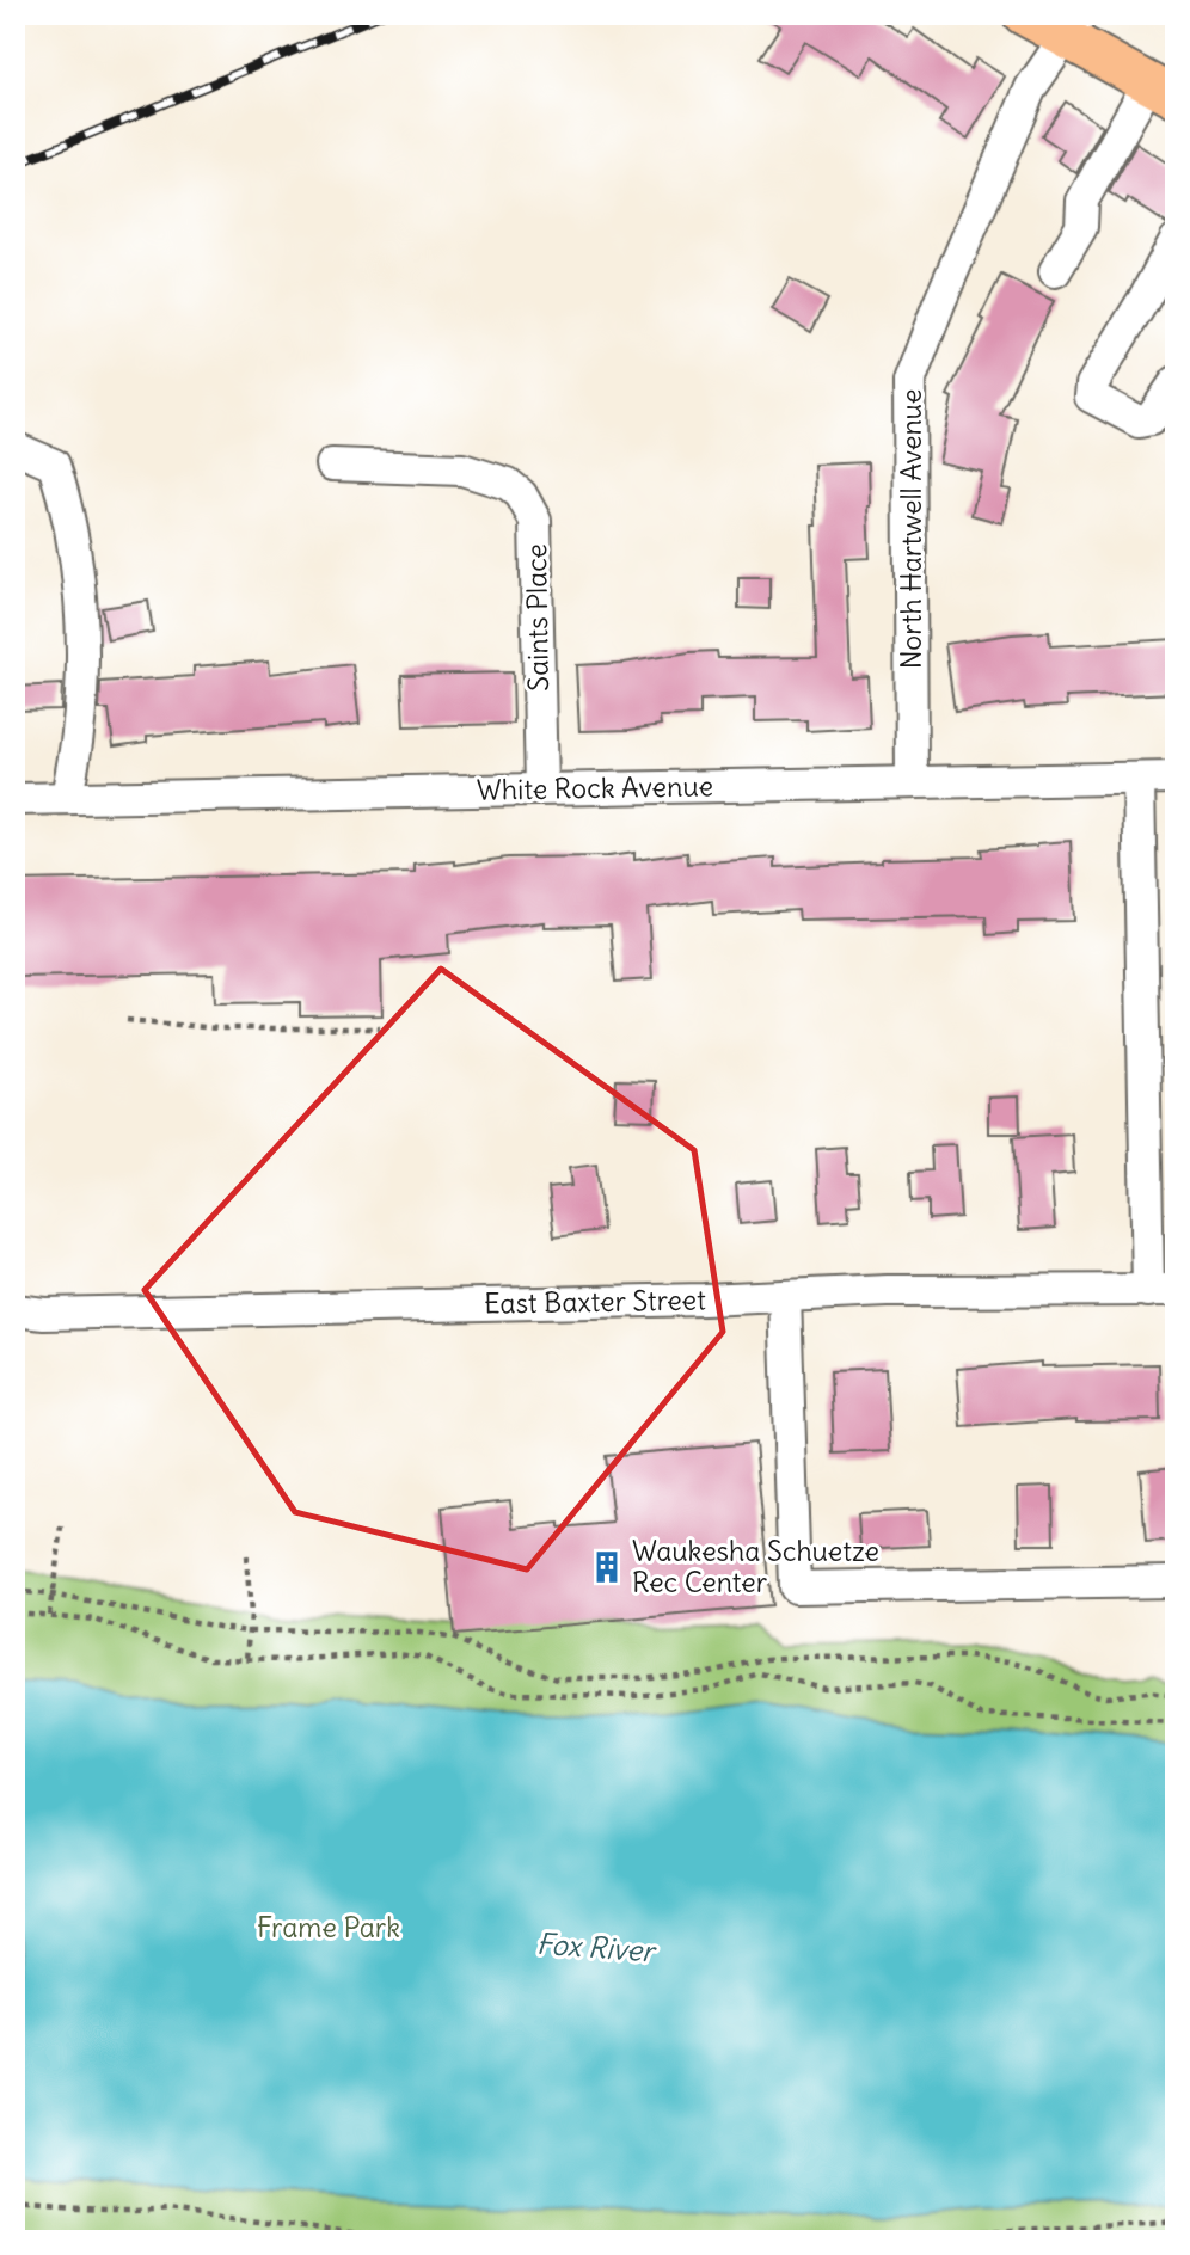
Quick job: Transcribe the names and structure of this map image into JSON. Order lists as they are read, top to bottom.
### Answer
{
  "streets": {
    "street": [
      "North Hartwell Avenue",
      "Saints Place",
      "White Rock Avenue",
      "East Baxter Street"
    ]
  },
  "crossings": [
    ["North Hartwell Avenue", "White Rock Avenue"],
    ["Saints Place", "White Rock Avenue"]
  ],
  "water": ["Fox River"],
  "parks": ["Frame Park"],
  "places": {
    "building": ["Waukesha Schuetze Rec Center"]
  }
}
